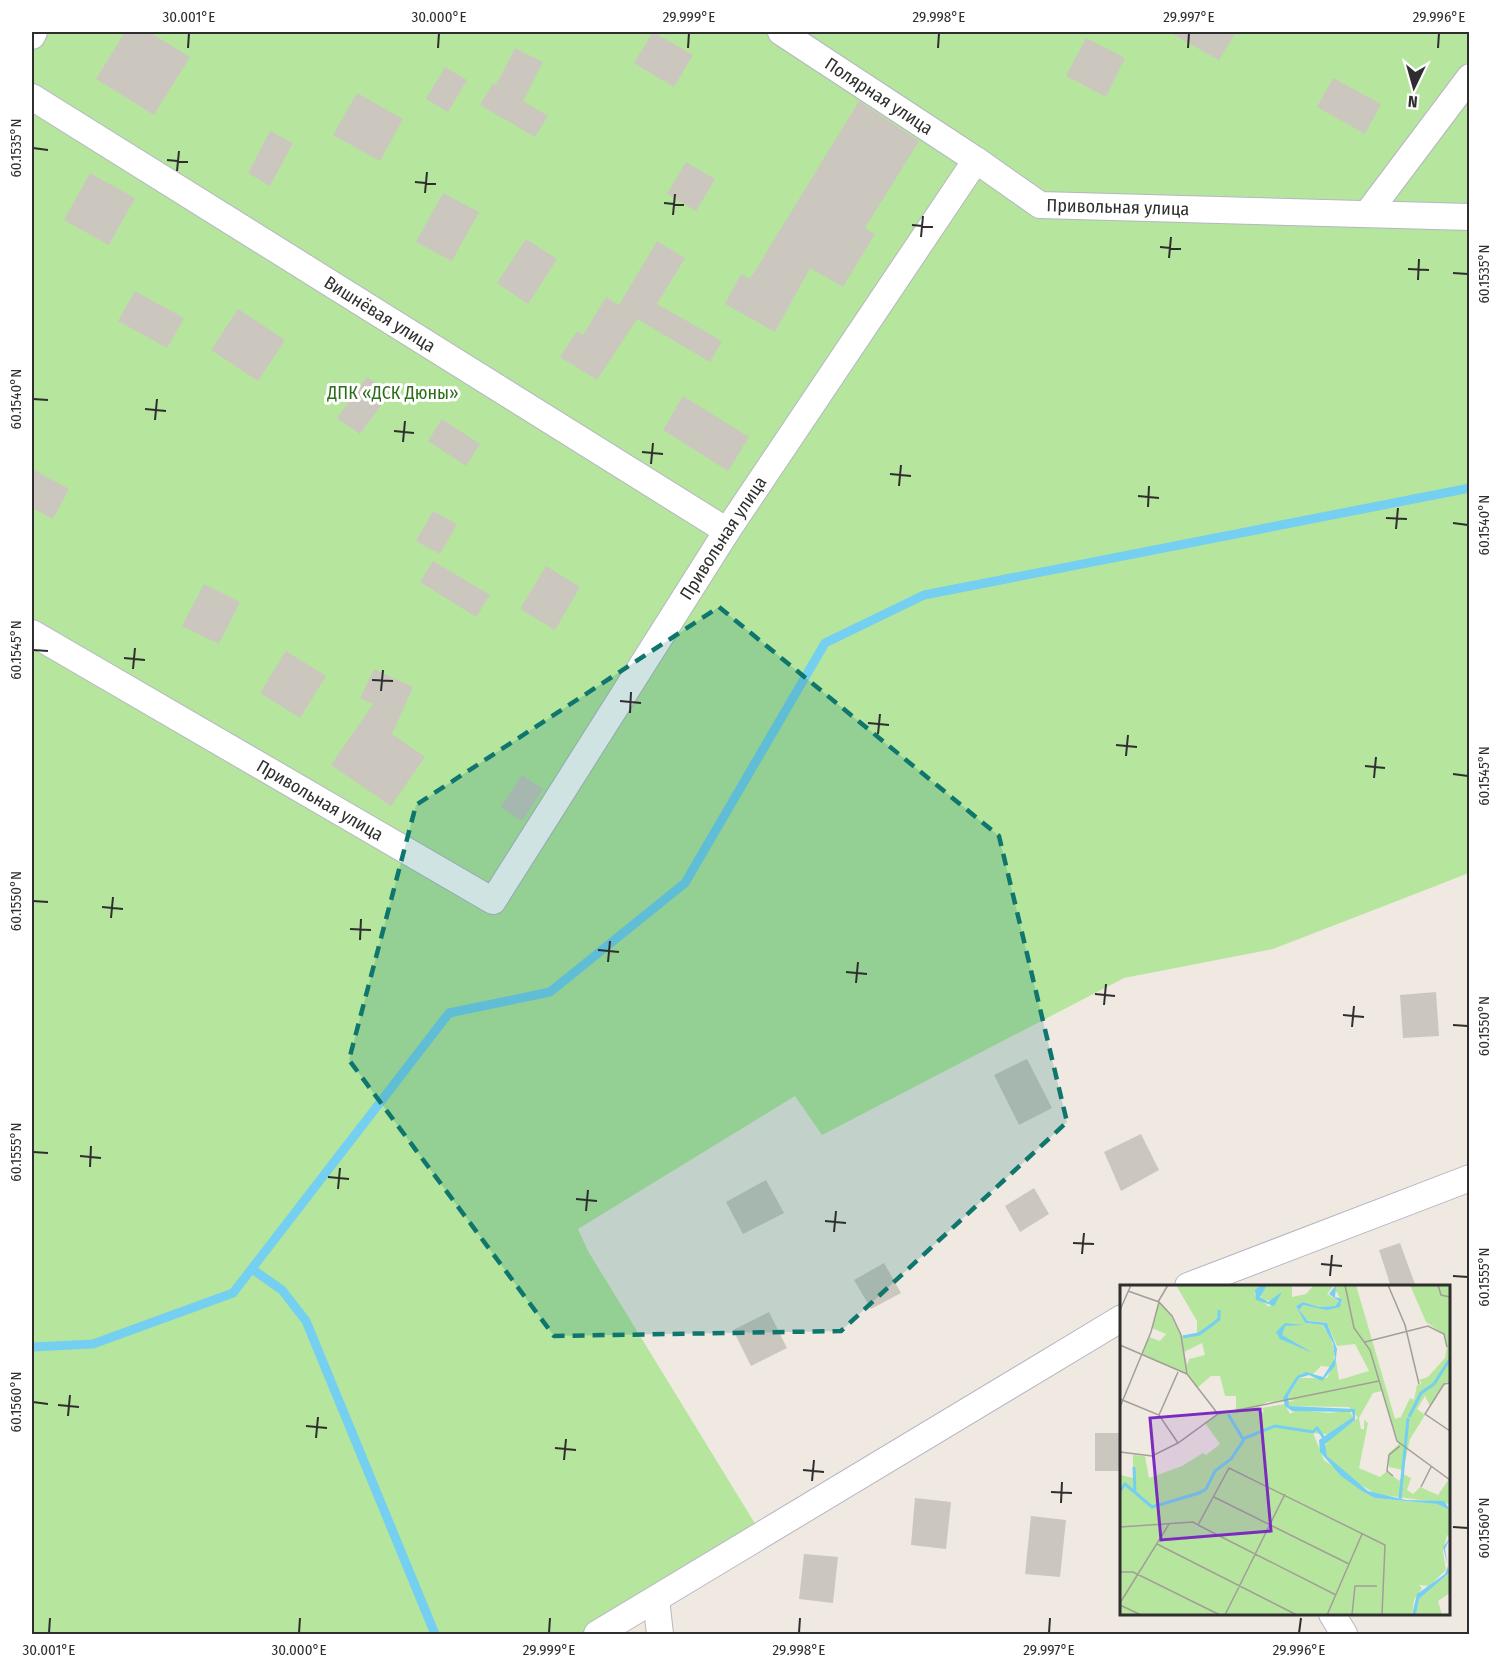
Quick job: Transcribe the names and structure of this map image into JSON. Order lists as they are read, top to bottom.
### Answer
{
  "streets": {
    "street": ["Полярная улица", "Привольная улица", "Вишнёвая улица"]
  },
  "crossings": [
    ["Полярная улица", "Привольная улица"],
    ["Привольная улица", "Вишнёвая улица"]
  ],
  "parks": ["ДПК «ДСК Дюны»"],
  "north": "bottom",
  "coordinates": [
    "30.001°E",
    "30.000°E",
    "29.999°E",
    "29.998°E",
    "29.997°E",
    "29.996°E",
    "60.1535°N",
    "60.1540°N",
    "60.1545°N",
    "60.1550°N",
    "60.1555°N",
    "60.1560°N"
  ]
}
